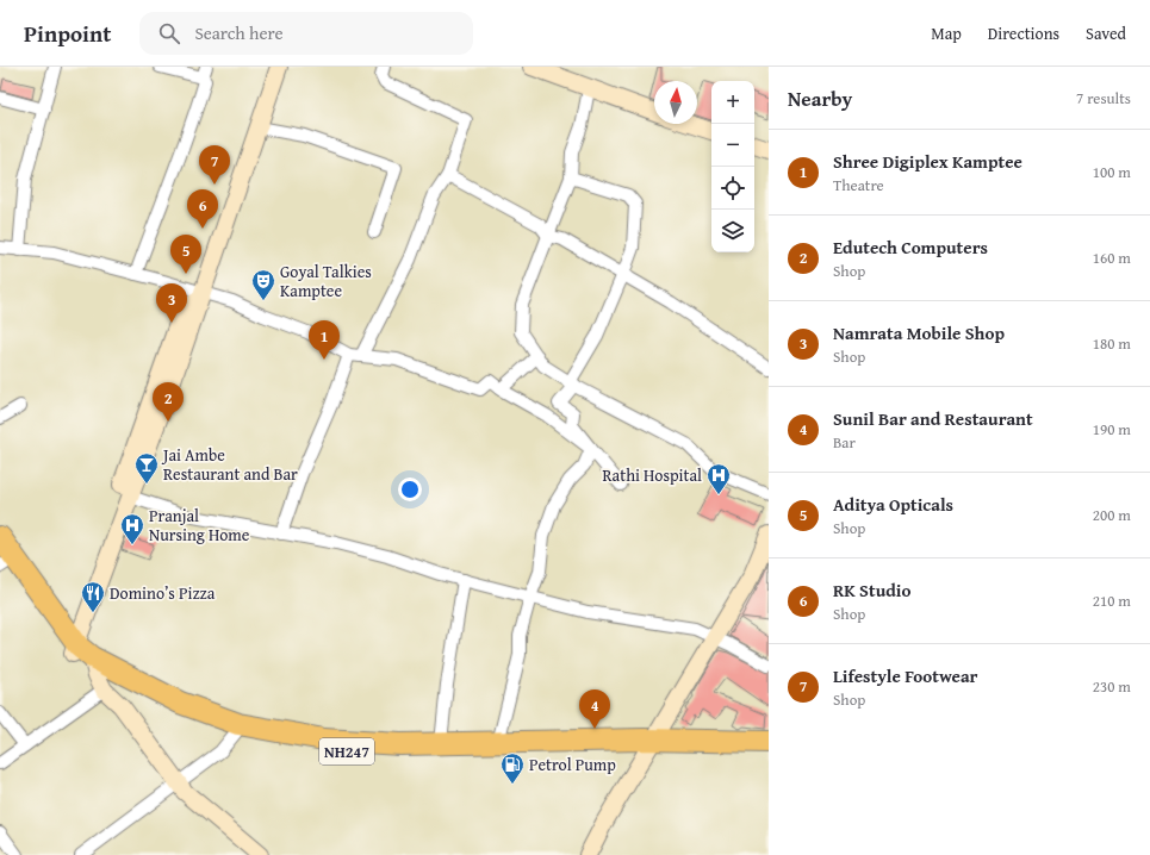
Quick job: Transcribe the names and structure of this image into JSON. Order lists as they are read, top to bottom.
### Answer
{
  "streets": {
    "highway": ["NH247"]
  },
  "places": {
    "theatre": ["Goyal Talkies Kamptee"],
    "bar": ["Jai Ambe Restaurant and Bar"],
    "hospital": ["Rathi Hospital", "Pranjal Nursing Home"],
    "restaurant": ["Domino’s Pizza"],
    "fuel station": ["Petrol Pump"]
  },
  "north": "top",
  "page": {
    "header": "Pinpoint",
    "search": "Search here",
    "nav": ["Map", "Directions", "Saved"],
    "heading": ["Nearby", "7 results"],
    "map_buttons": ["+", "−"],
    "list": [
      {
        "mark": "1",
        "name": "Shree Digiplex Kamptee",
        "note": "Theatre",
        "value": "100 m"
      },
      {
        "mark": "2",
        "name": "Edutech Computers",
        "note": "Shop",
        "value": "160 m"
      },
      {
        "mark": "3",
        "name": "Namrata Mobile Shop",
        "note": "Shop",
        "value": "180 m"
      },
      {
        "mark": "4",
        "name": "Sunil Bar and Restaurant",
        "note": "Bar",
        "value": "190 m"
      },
      {
        "mark": "5",
        "name": "Aditya Opticals",
        "note": "Shop",
        "value": "200 m"
      },
      {
        "mark": "6",
        "name": "RK Studio",
        "note": "Shop",
        "value": "210 m"
      },
      {
        "mark": "7",
        "name": "Lifestyle Footwear",
        "note": "Shop",
        "value": "230 m"
      }
    ],
    "pins": [
      "7",
      "6",
      "5",
      "3",
      "1",
      "2",
      "4"
    ]
  }
}
